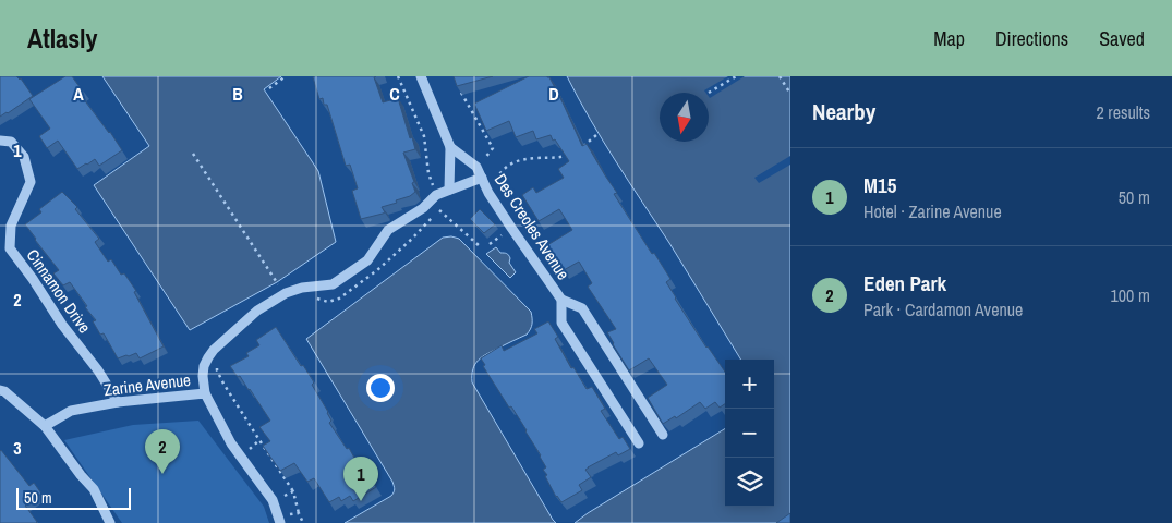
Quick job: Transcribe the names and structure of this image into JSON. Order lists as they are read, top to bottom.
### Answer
{
  "streets": {
    "street": ["Des Creoles Avenue", "Cinnamon Drive", "Zarine Avenue"]
  },
  "crossings": [
    ["Cinnamon Drive", "Zarine Avenue"]
  ],
  "scale_bar": "50 m",
  "north": "bottom",
  "page": {
    "header": "Atlasly",
    "nav": ["Map", "Directions", "Saved"],
    "heading": ["Nearby", "2 results"],
    "list": [
      {
        "mark": "1",
        "name": "M15",
        "note": "Hotel · Zarine Avenue",
        "value": "50 m"
      },
      {
        "mark": "2",
        "name": "Eden Park",
        "note": "Park · Cardamon Avenue",
        "value": "100 m"
      }
    ],
    "map_buttons": ["+", "−"],
    "pins": ["2", "1"],
    "scale": "50 m"
  },
  "grid": {
    "columns": [
      "A",
      "B",
      "C",
      "D"
    ],
    "rows": ["1", "2", "3"]
  }
}
